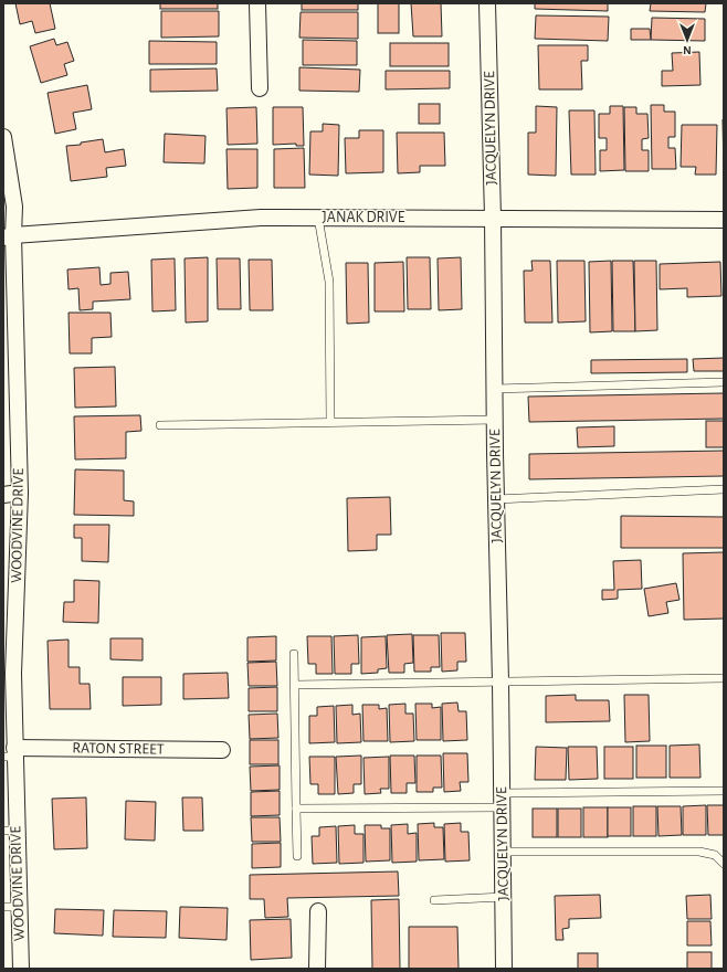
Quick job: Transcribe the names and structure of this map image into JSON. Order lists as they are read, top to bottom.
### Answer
{
  "streets": {
    "street": [
      "JACQUELYN DRIVE",
      "JANAK DRIVE",
      "WOODVINE DRIVE",
      "RATON STREET"
    ]
  },
  "crossings": [
    ["JACQUELYN DRIVE", "JANAK DRIVE"],
    ["JANAK DRIVE", "WOODVINE DRIVE"],
    ["WOODVINE DRIVE", "RATON STREET"]
  ],
  "north": "bottom"
}
